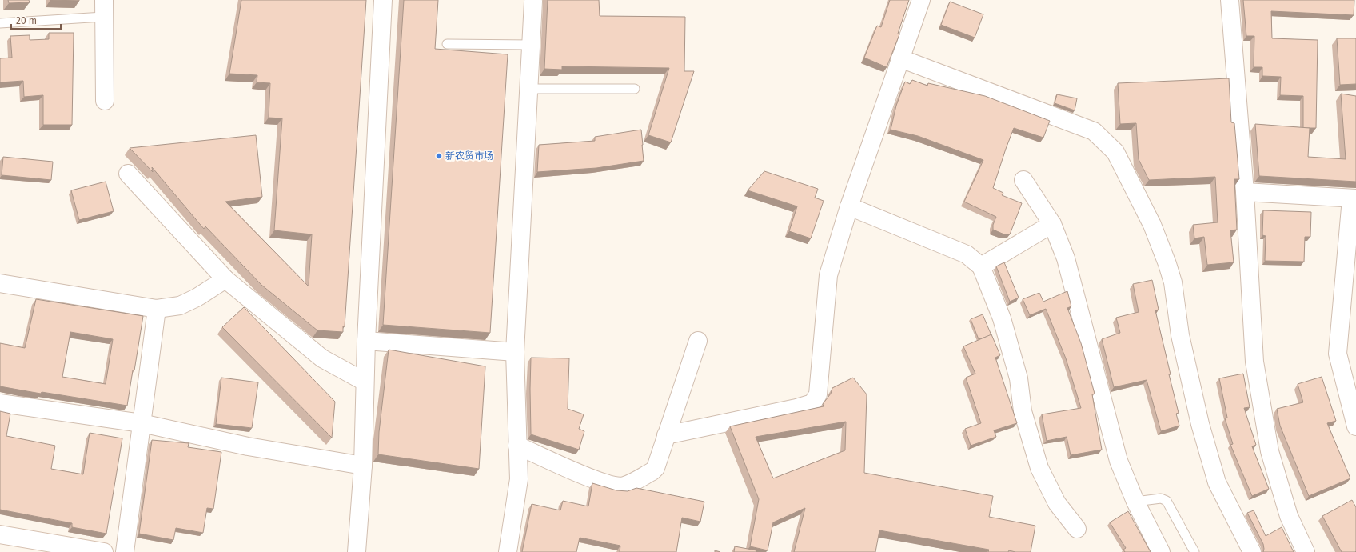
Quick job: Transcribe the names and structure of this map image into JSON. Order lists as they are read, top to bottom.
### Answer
{
  "places": ["新农贸市场"],
  "scale_bar": "20 m"
}
